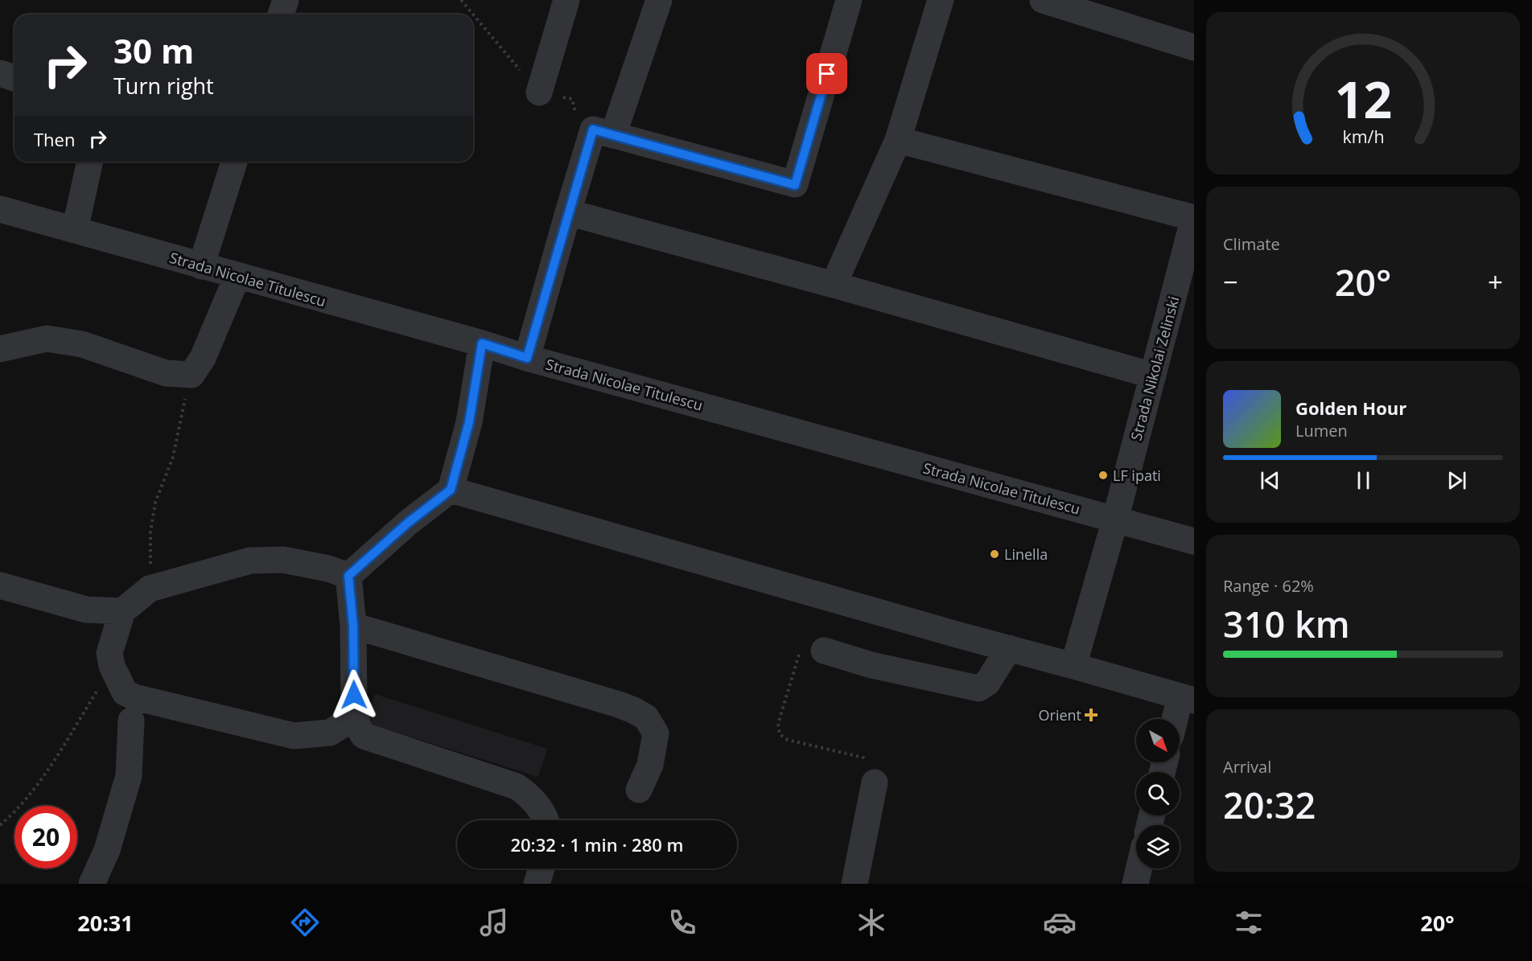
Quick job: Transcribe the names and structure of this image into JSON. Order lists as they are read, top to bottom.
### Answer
{
  "streets": {
    "street": ["Strada Nicolae Titulescu", "Strada Nikolai Zelinski"]
  },
  "crossings": [
    ["Strada Nicolae Titulescu", "Strada Nikolai Zelinski"]
  ],
  "places": {
    "other": ["LF ipati", "Linella"],
    "health": ["Orient"]
  },
  "north": "bottom right",
  "page": {
    "turn": ["30 m", "Turn right"],
    "then": "Then",
    "tile": [
      "Climate",
      ["Range · 62%", "310 km"],
      ["Arrival", "20:32"]
    ],
    "heat": ["−", "20°", "+"],
    "song": ["Golden Hour", "Lumen"],
    "limit": "20",
    "trip": "20:32 · 1 min · 280 m",
    "tabs": ["20:31", "20°"],
    "gauge": ["12", "km/h"]
  }
}
